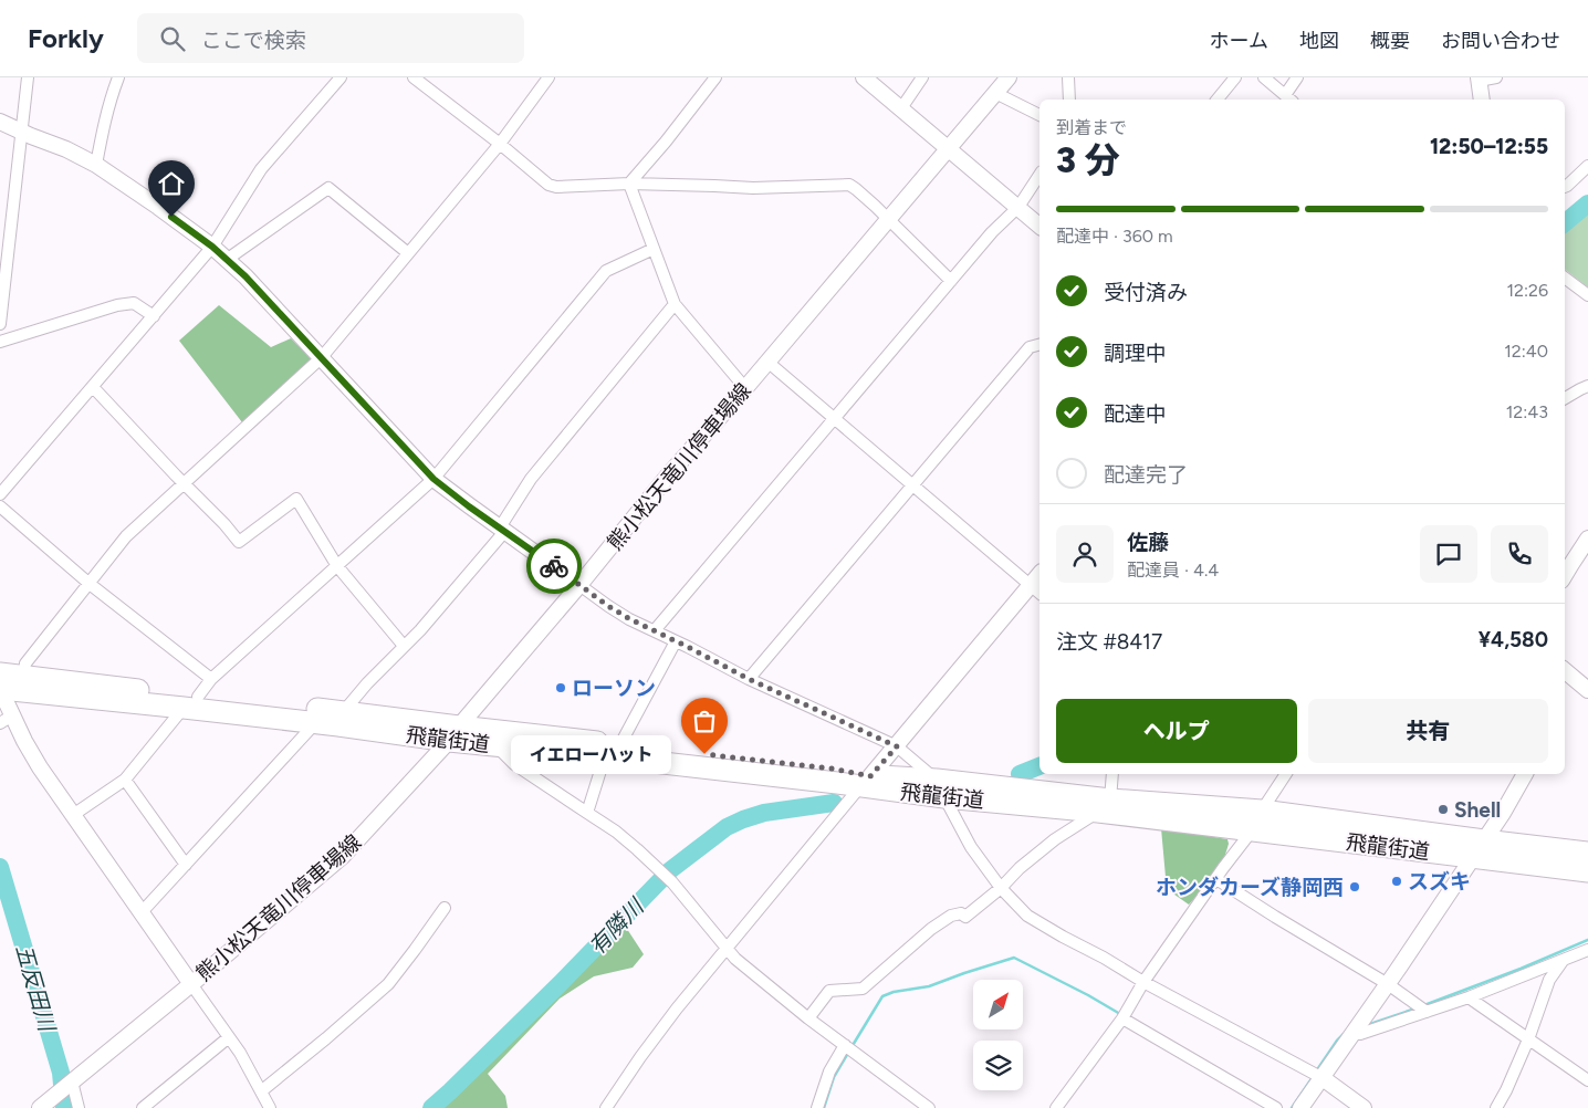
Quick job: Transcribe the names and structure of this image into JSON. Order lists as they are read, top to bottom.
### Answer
{
  "streets": {
    "highway": ["飛龍街道"],
    "street": ["熊小松天竜川停車場線"]
  },
  "crossings": [
    ["熊小松天竜川停車場線", "飛龍街道"]
  ],
  "water": ["有隣川", "五反田川"],
  "places": [
    "ローソン",
    "イエローハット",
    "Shell",
    "スズキ",
    "ホンダカーズ静岡西"
  ],
  "north": "top right",
  "page": {
    "header": "Forkly",
    "search": "ここで検索",
    "nav": [
      "ホーム",
      "地図",
      "概要",
      "お問い合わせ"
    ],
    "heading": ["3 分", "到着まで", "12:50–12:55"],
    "panel": [
      "佐藤",
      "配達員 · 4.4",
      "注文 #8417",
      "¥4,580"
    ],
    "bar": "配達中 · 360 m",
    "list": [
      ["受付済み", "12:26"],
      ["調理中", "12:40"],
      ["配達中", "12:43"],
      "配達完了"
    ],
    "buttons": ["ヘルプ", "共有"],
    "bubble": "イエローハット"
  }
}
